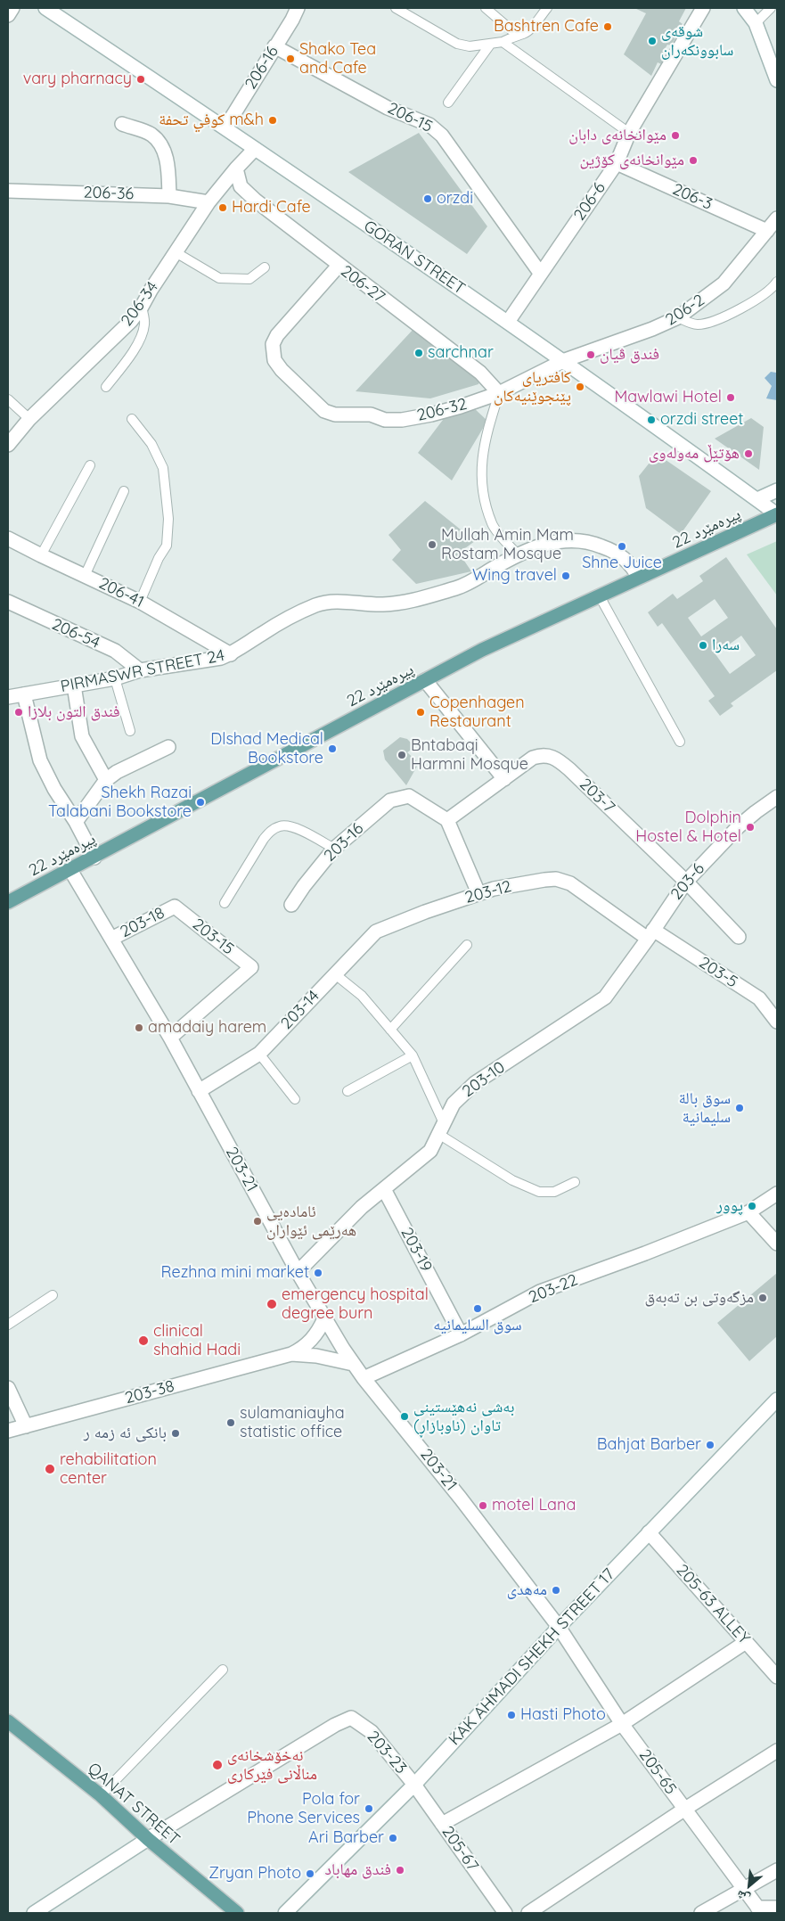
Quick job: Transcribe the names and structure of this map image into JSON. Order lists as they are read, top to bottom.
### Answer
{
  "streets": {
    "main road": ["22 پیرەمێرد", "QANAT STREET"],
    "street": [
      "206-16",
      "206-15",
      "206-36",
      "206-3",
      "206-6",
      "GORAN STREET",
      "206-27",
      "206-34",
      "206-2",
      "206-32",
      "206-41",
      "206-54",
      "PIRMASWR STREET 24",
      "203-7",
      "203-16",
      "203-6",
      "203-12",
      "203-18",
      "203-15",
      "203-5",
      "203-14",
      "203-10",
      "203-21",
      "203-19",
      "203-22",
      "203-38",
      "205-63 ALLEY",
      "KAK AHMADI SHEKH STREET 17",
      "203-23",
      "205-65",
      "205-67"
    ]
  },
  "crossings": [
    ["206-16", "206-15"],
    ["206-16", "GORAN STREET"],
    ["206-15", "206-6"],
    ["206-36", "206-34"],
    ["206-3", "206-6"],
    ["206-3", "206-2"],
    ["206-6", "GORAN STREET"],
    ["GORAN STREET", "206-34"],
    ["GORAN STREET", "206-2"],
    ["GORAN STREET", "206-32"],
    ["GORAN STREET", "22 پیرەمێرد"],
    ["206-27", "206-34"],
    ["206-27", "206-32"],
    ["206-2", "206-32"],
    ["22 پیرەمێرد", "PIRMASWR STREET 24"],
    ["22 پیرەمێرد", "203-21"],
    ["206-41", "PIRMASWR STREET 24"],
    ["206-54", "PIRMASWR STREET 24"],
    ["203-7", "203-6"],
    ["203-6", "203-12"],
    ["203-6", "203-5"],
    ["203-6", "203-10"],
    ["203-12", "203-5"],
    ["203-12", "203-14"],
    ["203-12", "203-10"],
    ["203-18", "203-15"],
    ["203-18", "203-21"],
    ["203-15", "203-21"],
    ["203-5", "203-10"],
    ["203-14", "203-21"],
    ["203-10", "203-21"],
    ["203-10", "203-19"],
    ["203-21", "203-22"],
    ["203-21", "203-38"],
    ["203-21", "KAK AHMADI SHEKH STREET 17"],
    ["203-21", "205-65"],
    ["203-19", "203-22"],
    ["205-63 ALLEY", "KAK AHMADI SHEKH STREET 17"],
    ["KAK AHMADI SHEKH STREET 17", "203-23"],
    ["KAK AHMADI SHEKH STREET 17", "205-65"],
    ["KAK AHMADI SHEKH STREET 17", "205-67"],
    ["203-23", "QANAT STREET"],
    ["203-23", "205-67"]
  ],
  "places": [
    "Bashtren Cafe",
    "شوقەی سابوونکەران",
    "Shako Tea and Cafe",
    "vary pharnacy",
    "كوفي تحفة m&h",
    "مێوانخانەی دابان",
    "مێوانخانەی کۆژین",
    "orzdi",
    "Hardi Cafe",
    "sarchnar",
    "فندق ڤيان",
    "کافتریای پێنجوێنیەکان",
    "Mawlawi Hotel",
    "orzdi street",
    "هۆتێڵ مەولەوی",
    "Mullah Amin Mam Rostam Mosque",
    "Shne Juice",
    "Wing travel",
    "سەرا",
    "فندق التون بلازا",
    "Copenhagen Restaurant",
    "Dlshad Medical Bookstore",
    "Bntabaqi Harmni Mosque",
    "Shekh Razai Talabani Bookstore",
    "Dolphin Hostel & Hotel",
    "amadaiy harem",
    "سوق بالة سليمانية",
    "پوور",
    "ئامادەیی ھەرێمی ئێواران",
    "Rezhna mini market",
    "مزگەوتی بن تەبەق",
    "emergency hospital degree burn",
    "سوق السليمانيه",
    "clinical shahid Hadi",
    "بەشی نەهێستینی تاوان (ناوبازاڕ)",
    "sulamaniayha statistic office",
    "بانكى ئه زمه ر",
    "Bahjat Barber",
    "rehabilitation center",
    "motel Lana",
    "مەهدی",
    "Hasti Photo",
    "نەخۆشخانەی مناڵانی فێركاری",
    "Pola for Phone Services",
    "Ari Barber",
    "فندق مهاباد",
    "Zryan Photo"
  ],
  "north": "bottom left"
}
